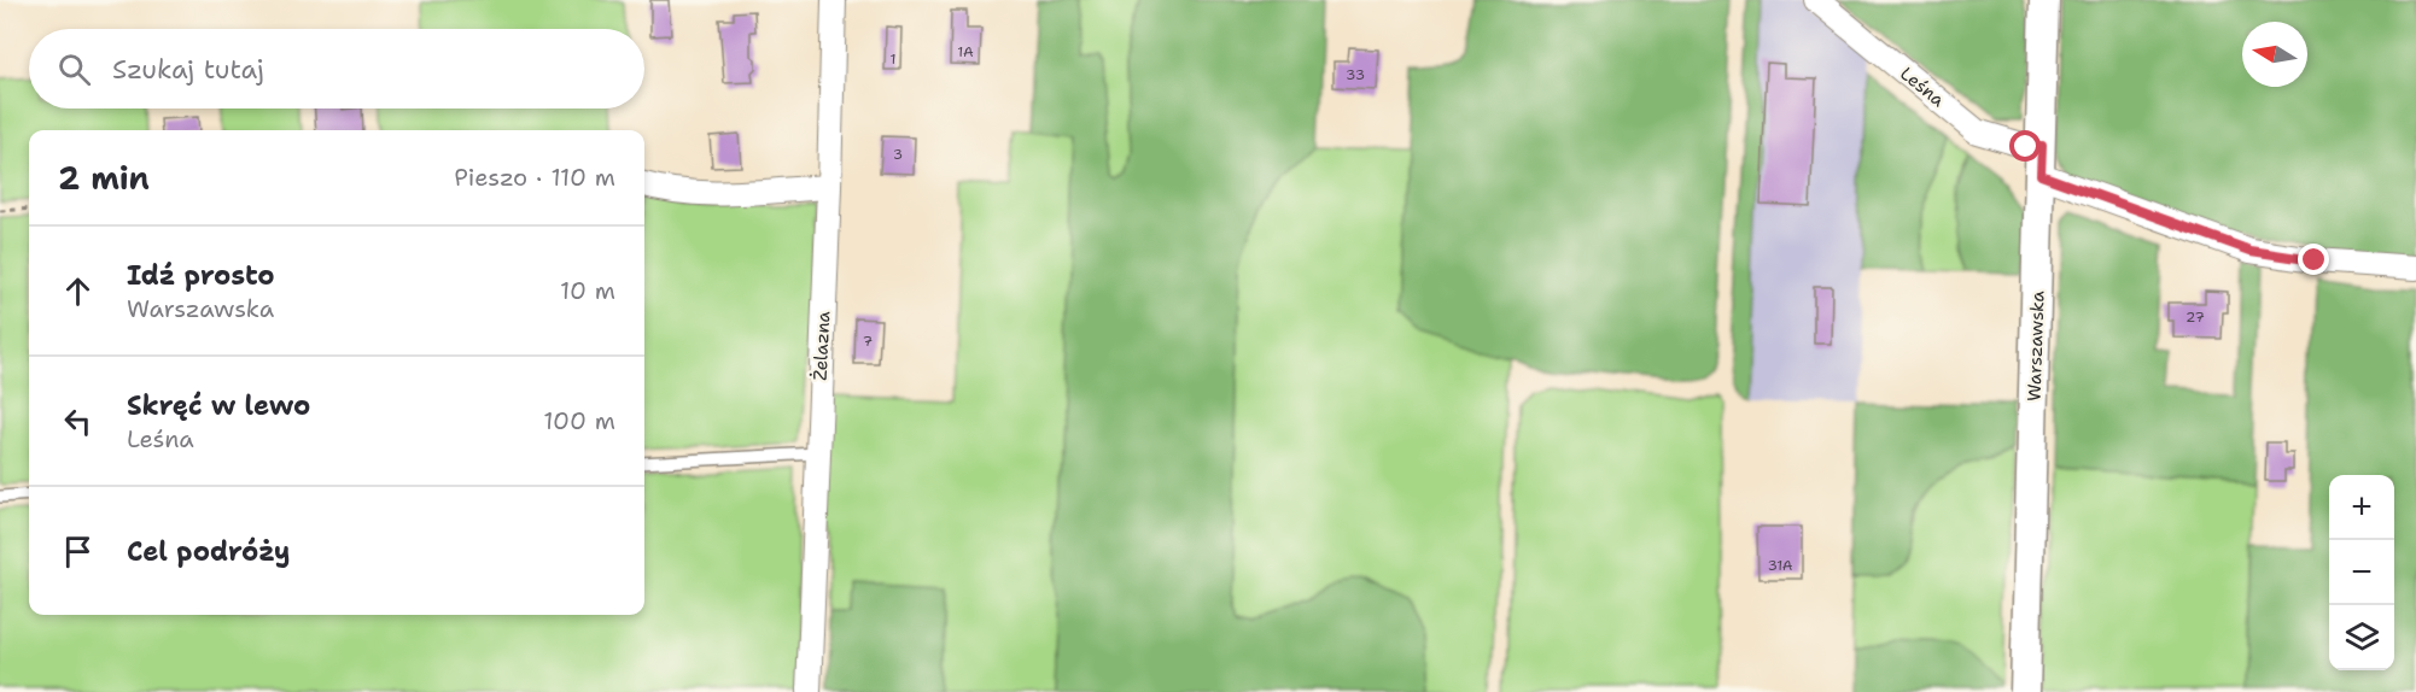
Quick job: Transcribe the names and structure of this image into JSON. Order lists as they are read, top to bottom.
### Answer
{
  "streets": {
    "street": ["Leśna", "Żelazna", "Warszawska"]
  },
  "crossings": [
    ["Leśna", "Warszawska"]
  ],
  "house_numbers": [
    "1A",
    "1",
    "33",
    "3",
    "27",
    "7",
    "31A"
  ],
  "north": "left",
  "page": {
    "search": "Szukaj tutaj",
    "heading": ["2 min", "Pieszo · 110 m"],
    "list": [
      ["Idź prosto", "Warszawska", "10 m"],
      ["Skręć w lewo", "Leśna", "100 m"],
      "Cel podróży"
    ],
    "map_buttons": ["+", "−"]
  }
}
